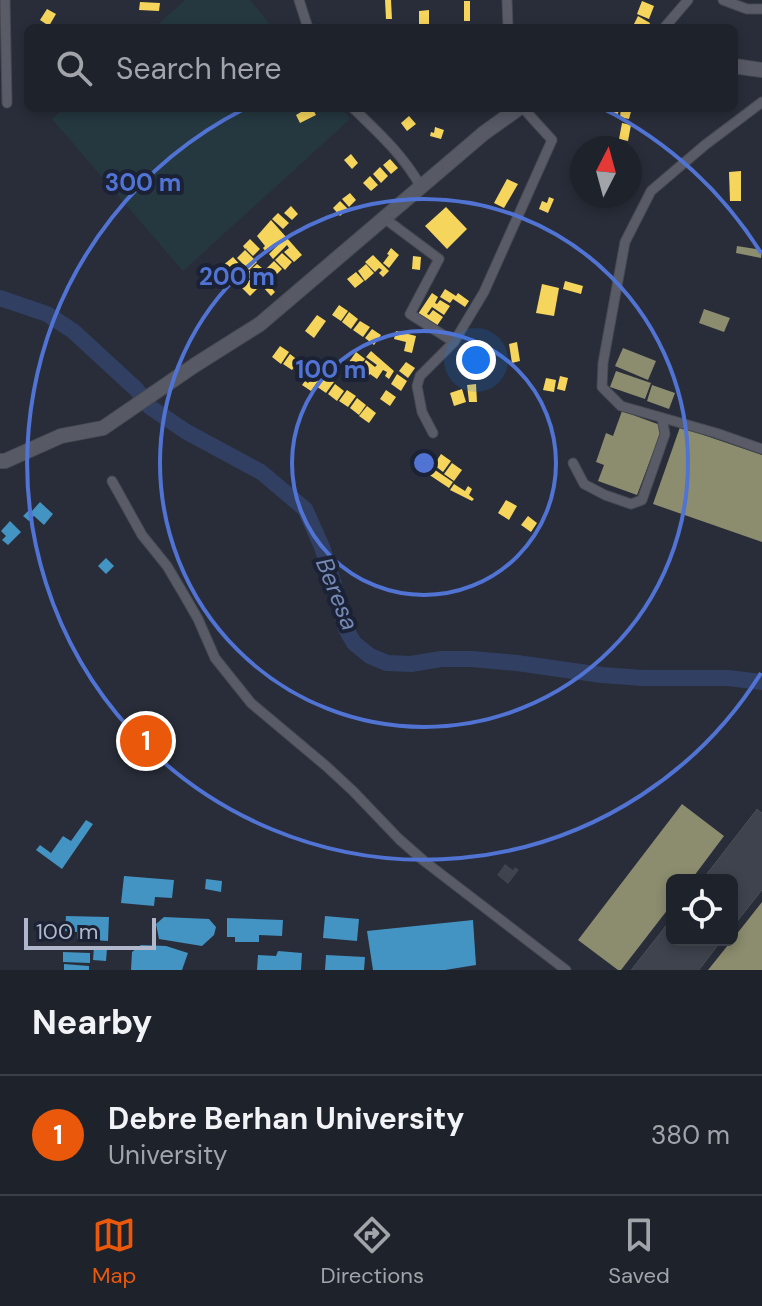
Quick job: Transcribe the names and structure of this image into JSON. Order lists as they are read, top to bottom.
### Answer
{
  "water": ["Beresa"],
  "scale_bar": "100 m",
  "north": "top",
  "page": {
    "search": "Search here",
    "pins": "1",
    "scale": "100 m",
    "heading": "Nearby",
    "list": [
      {
        "mark": "1",
        "name": "Debre Berhan University",
        "note": "University",
        "value": "380 m"
      }
    ],
    "nav": ["Map", "Directions", "Saved"]
  },
  "rings": ["300 m", "200 m", "100 m"]
}
